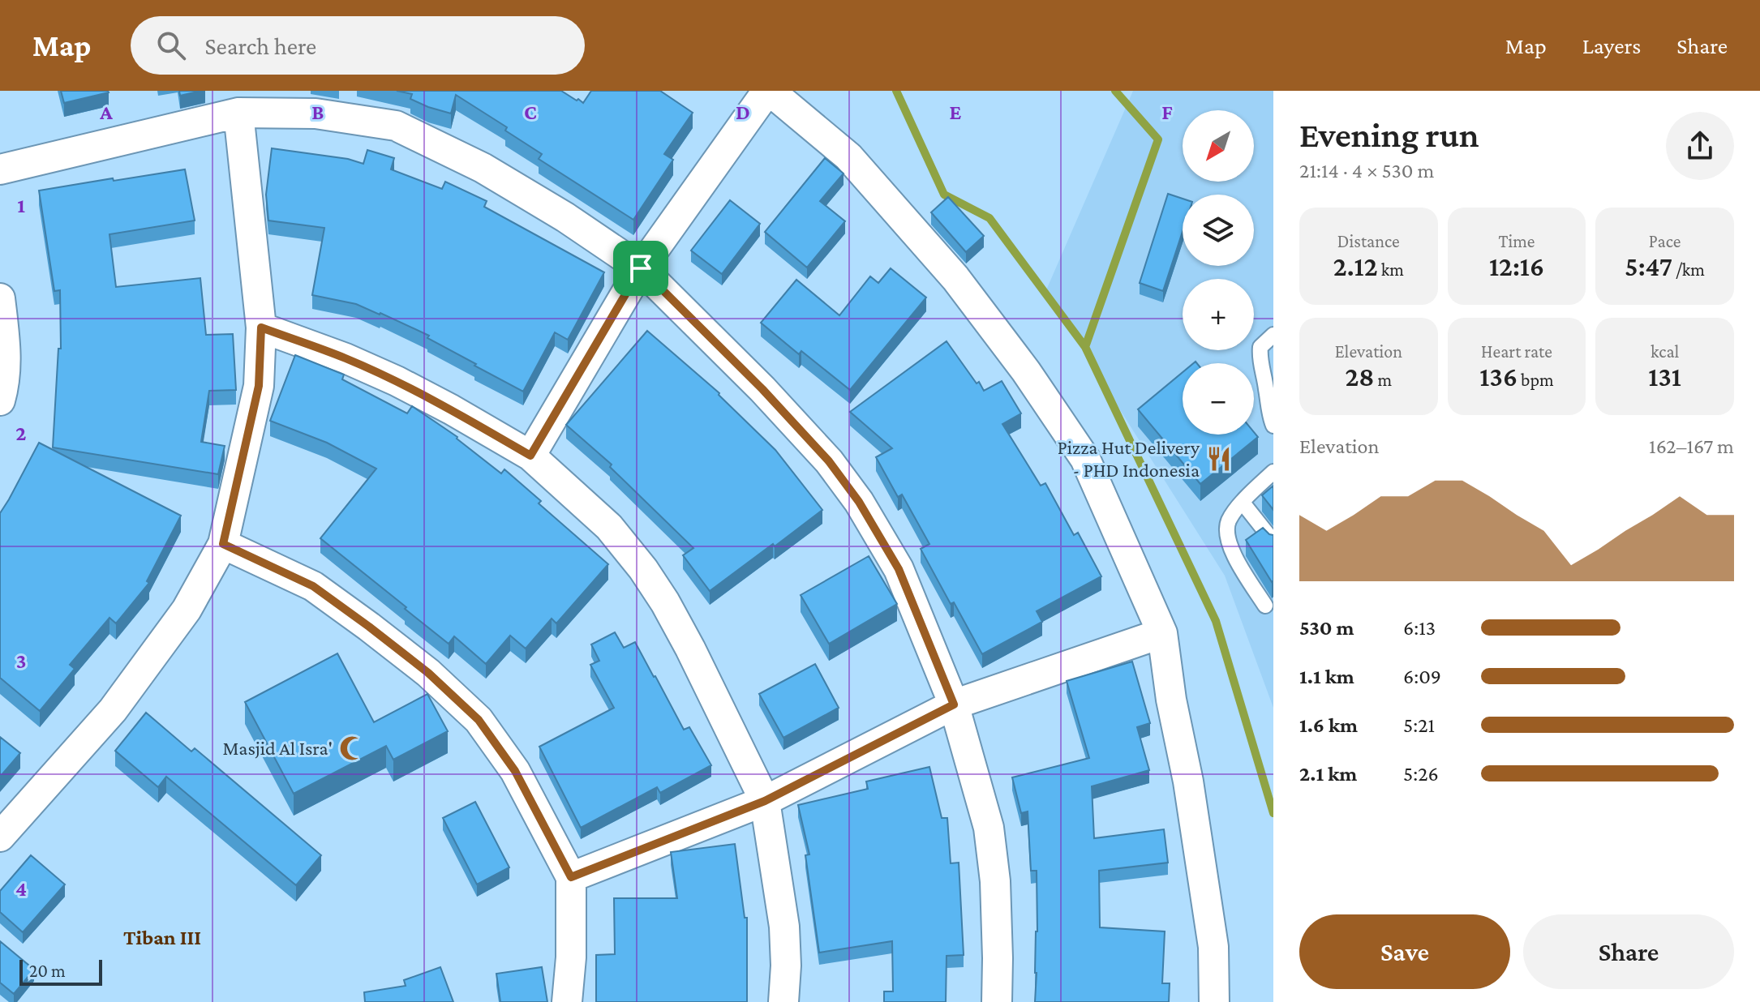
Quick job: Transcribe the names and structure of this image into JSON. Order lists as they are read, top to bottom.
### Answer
{
  "districts": ["Tiban III"],
  "places": {
    "restaurant": ["Pizza Hut Delivery - PHD Indonesia"],
    "mosque": ["Masjid Al Isra'"]
  },
  "scale_bar": "20 m",
  "north": "bottom left",
  "page": {
    "header": "Map",
    "search": "Search here",
    "nav": ["Map", "Layers", "Share"],
    "heading": ["Evening run", "21:14 · 4 × 530 m"],
    "map_buttons": ["+", "−"],
    "stats": [
      ["Distance", "2.12 km"],
      ["Time", "12:16"],
      ["Pace", "5:47 /km"],
      ["Elevation", "28 m"],
      ["Heart rate", "136 bpm"],
      ["kcal", "131"]
    ],
    "chart": ["Elevation", "162–167 m"],
    "list": [
      {
        "name": "530 m",
        "note": "6:13"
      },
      {
        "name": "1.1 km",
        "note": "6:09"
      },
      {
        "name": "1.6 km",
        "note": "5:21"
      },
      {
        "name": "2.1 km",
        "note": "5:26"
      }
    ],
    "buttons": ["Save", "Share"],
    "scale": "20 m"
  },
  "grid": {
    "columns": [
      "A",
      "B",
      "C",
      "D",
      "E",
      "F"
    ],
    "rows": [
      "1",
      "2",
      "3",
      "4"
    ]
  }
}
